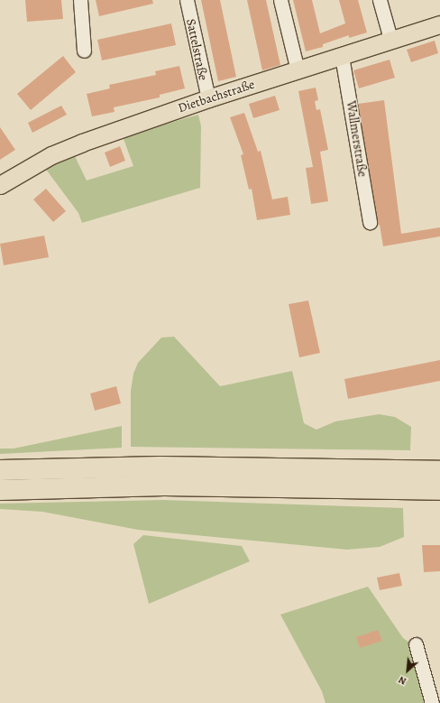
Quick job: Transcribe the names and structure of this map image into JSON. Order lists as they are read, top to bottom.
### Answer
{
  "streets": {
    "main road": ["Dietbachstraße"],
    "street": ["Sattelstraße", "Wallmerstraße"]
  },
  "crossings": [
    ["Sattelstraße", "Dietbachstraße"],
    ["Dietbachstraße", "Wallmerstraße"]
  ],
  "north": "bottom left"
}
